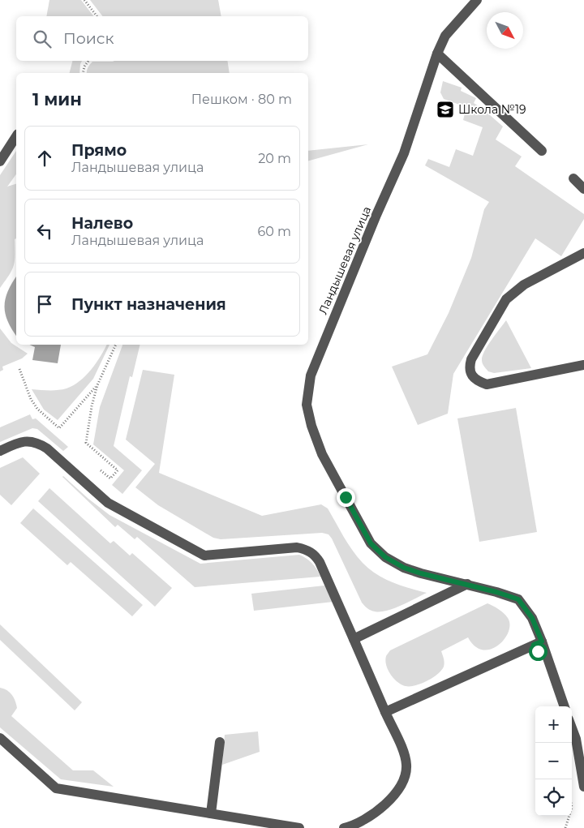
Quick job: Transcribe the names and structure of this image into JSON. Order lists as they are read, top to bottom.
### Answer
{
  "streets": {
    "street": ["Ландышевая улица"]
  },
  "places": {
    "school or university": ["Школа №19"]
  },
  "north": "bottom right",
  "page": {
    "search": "Поиск",
    "heading": ["1 мин", "Пешком · 80 m"],
    "list": [
      ["Прямо", "Ландышевая улица", "20 m"],
      ["Налево", "Ландышевая улица", "60 m"],
      "Пункт назначения"
    ],
    "map_buttons": ["+", "−"]
  }
}
